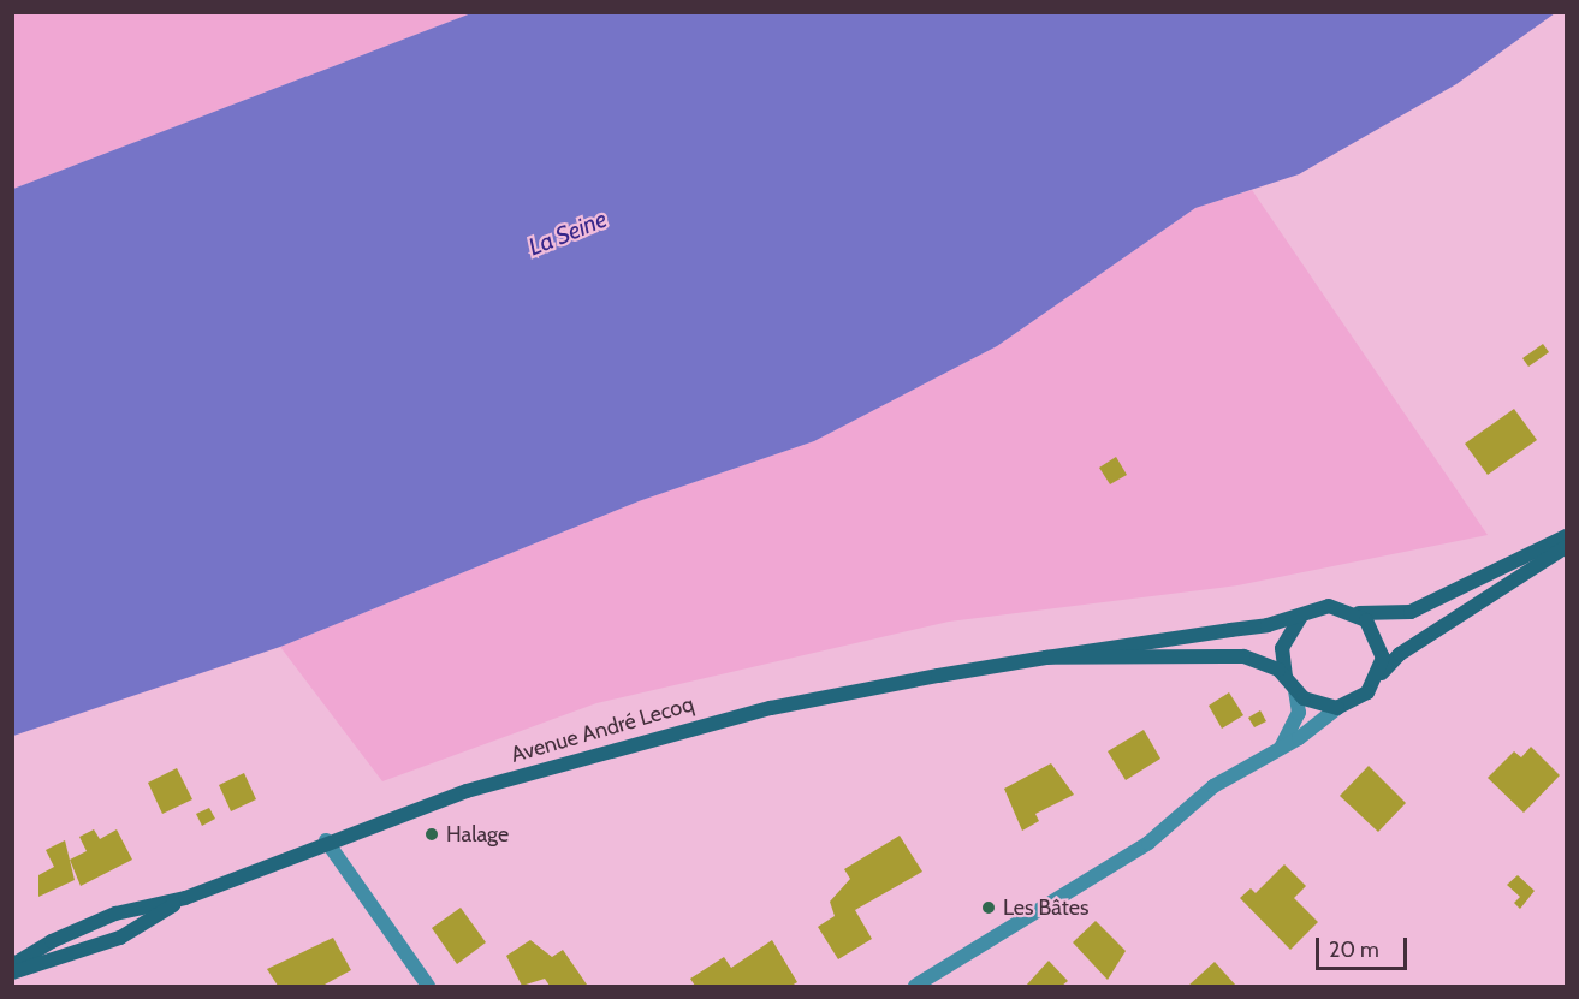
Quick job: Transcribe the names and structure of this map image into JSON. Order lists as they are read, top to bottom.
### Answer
{
  "streets": {
    "main road": ["Avenue André Lecoq"]
  },
  "water": ["La Seine"],
  "places": ["Halage", "Les Bâtes"],
  "scale_bar": "20 m"
}
